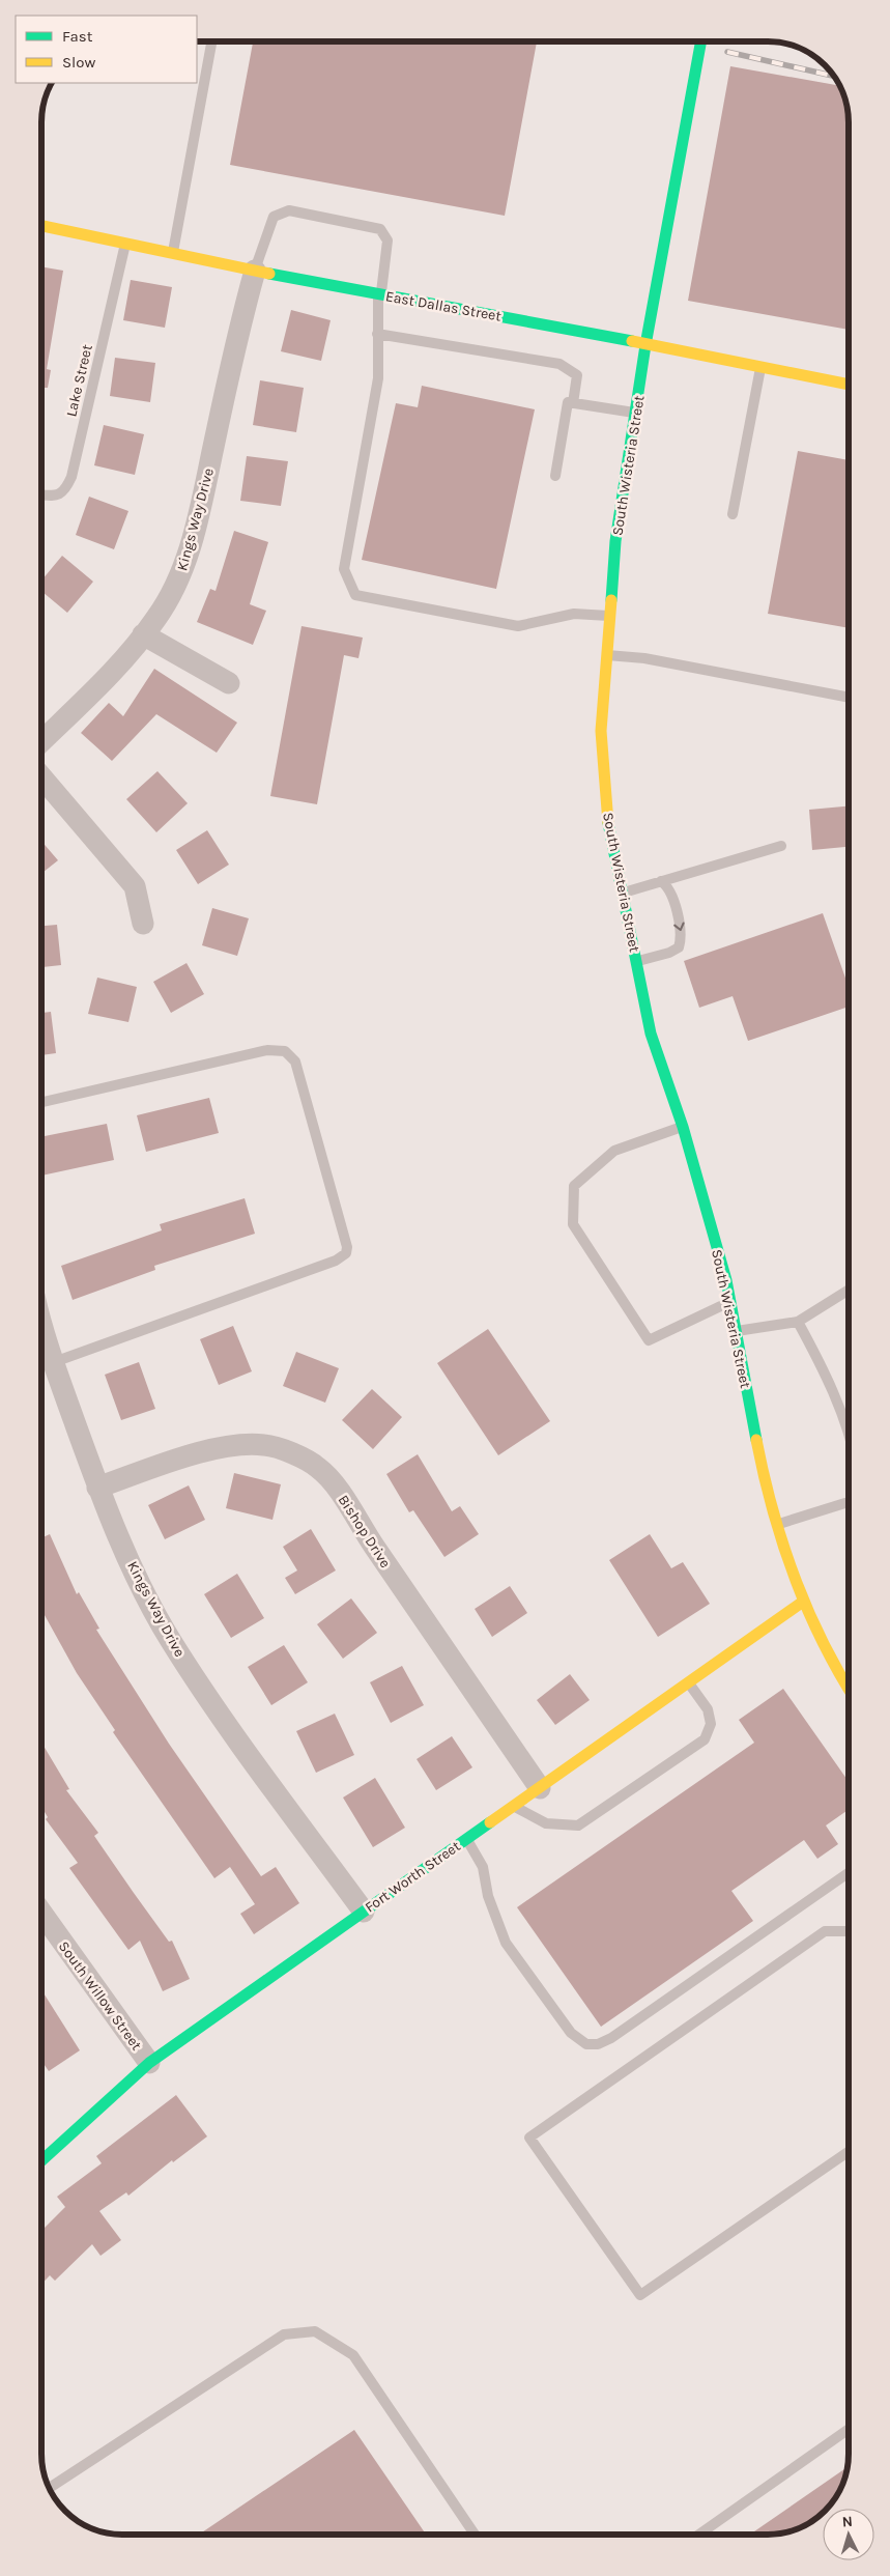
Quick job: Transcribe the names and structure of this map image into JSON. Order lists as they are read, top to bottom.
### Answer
{
  "streets": {
    "street": [
      "East Dallas Street",
      "South Wisteria Street",
      "Kings Way Drive",
      "Bishop Drive",
      "Fort Worth Street",
      "South Willow Street"
    ],
    "lane": ["Lake Street"]
  },
  "crossings": [
    ["East Dallas Street", "Lake Street"],
    ["East Dallas Street", "South Wisteria Street"],
    ["East Dallas Street", "Kings Way Drive"],
    ["South Wisteria Street", "Fort Worth Street"],
    ["Kings Way Drive", "Bishop Drive"],
    ["Kings Way Drive", "Fort Worth Street"],
    ["Bishop Drive", "Fort Worth Street"],
    ["Fort Worth Street", "South Willow Street"]
  ],
  "legend": ["Fast", "Slow"],
  "north": "top"
}
